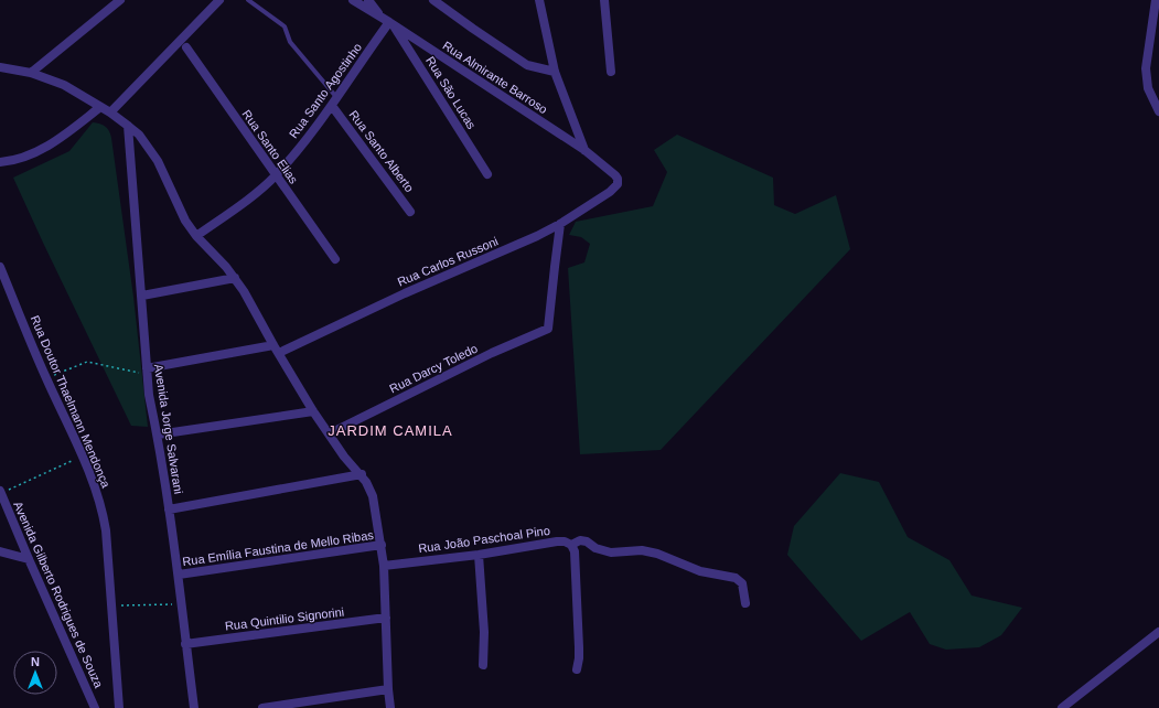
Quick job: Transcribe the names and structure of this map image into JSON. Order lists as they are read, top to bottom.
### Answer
{
  "streets": {
    "street": [
      "Rua Almirante Barroso",
      "Rua Santo Agostinho",
      "Rua São Lucas",
      "Rua Santo Elias",
      "Rua Santo Alberto",
      "Rua Carlos Russoni",
      "Rua Darcy Toledo",
      "Rua Doutor Thaelmann Mendonça",
      "Avenida Jorge Salvarani",
      "Rua João Paschoal Pino",
      "Rua Emília Faustina de Mello Ribas",
      "Avenida Gilberto Rodrigues de Souza",
      "Rua Quintilio Signorini"
    ]
  },
  "crossings": [
    ["Rua Almirante Barroso", "Rua Santo Agostinho"],
    ["Rua Almirante Barroso", "Rua São Lucas"],
    ["Rua Almirante Barroso", "Rua Carlos Russoni"],
    ["Rua Santo Agostinho", "Rua São Lucas"],
    ["Rua Santo Agostinho", "Rua Santo Elias"],
    ["Rua Santo Agostinho", "Rua Santo Alberto"],
    ["Rua Carlos Russoni", "Rua Darcy Toledo"],
    ["Avenida Jorge Salvarani", "Rua Emília Faustina de Mello Ribas"],
    ["Avenida Jorge Salvarani", "Rua Quintilio Signorini"]
  ],
  "districts": ["JARDIM CAMILA"],
  "north": "top"
}
